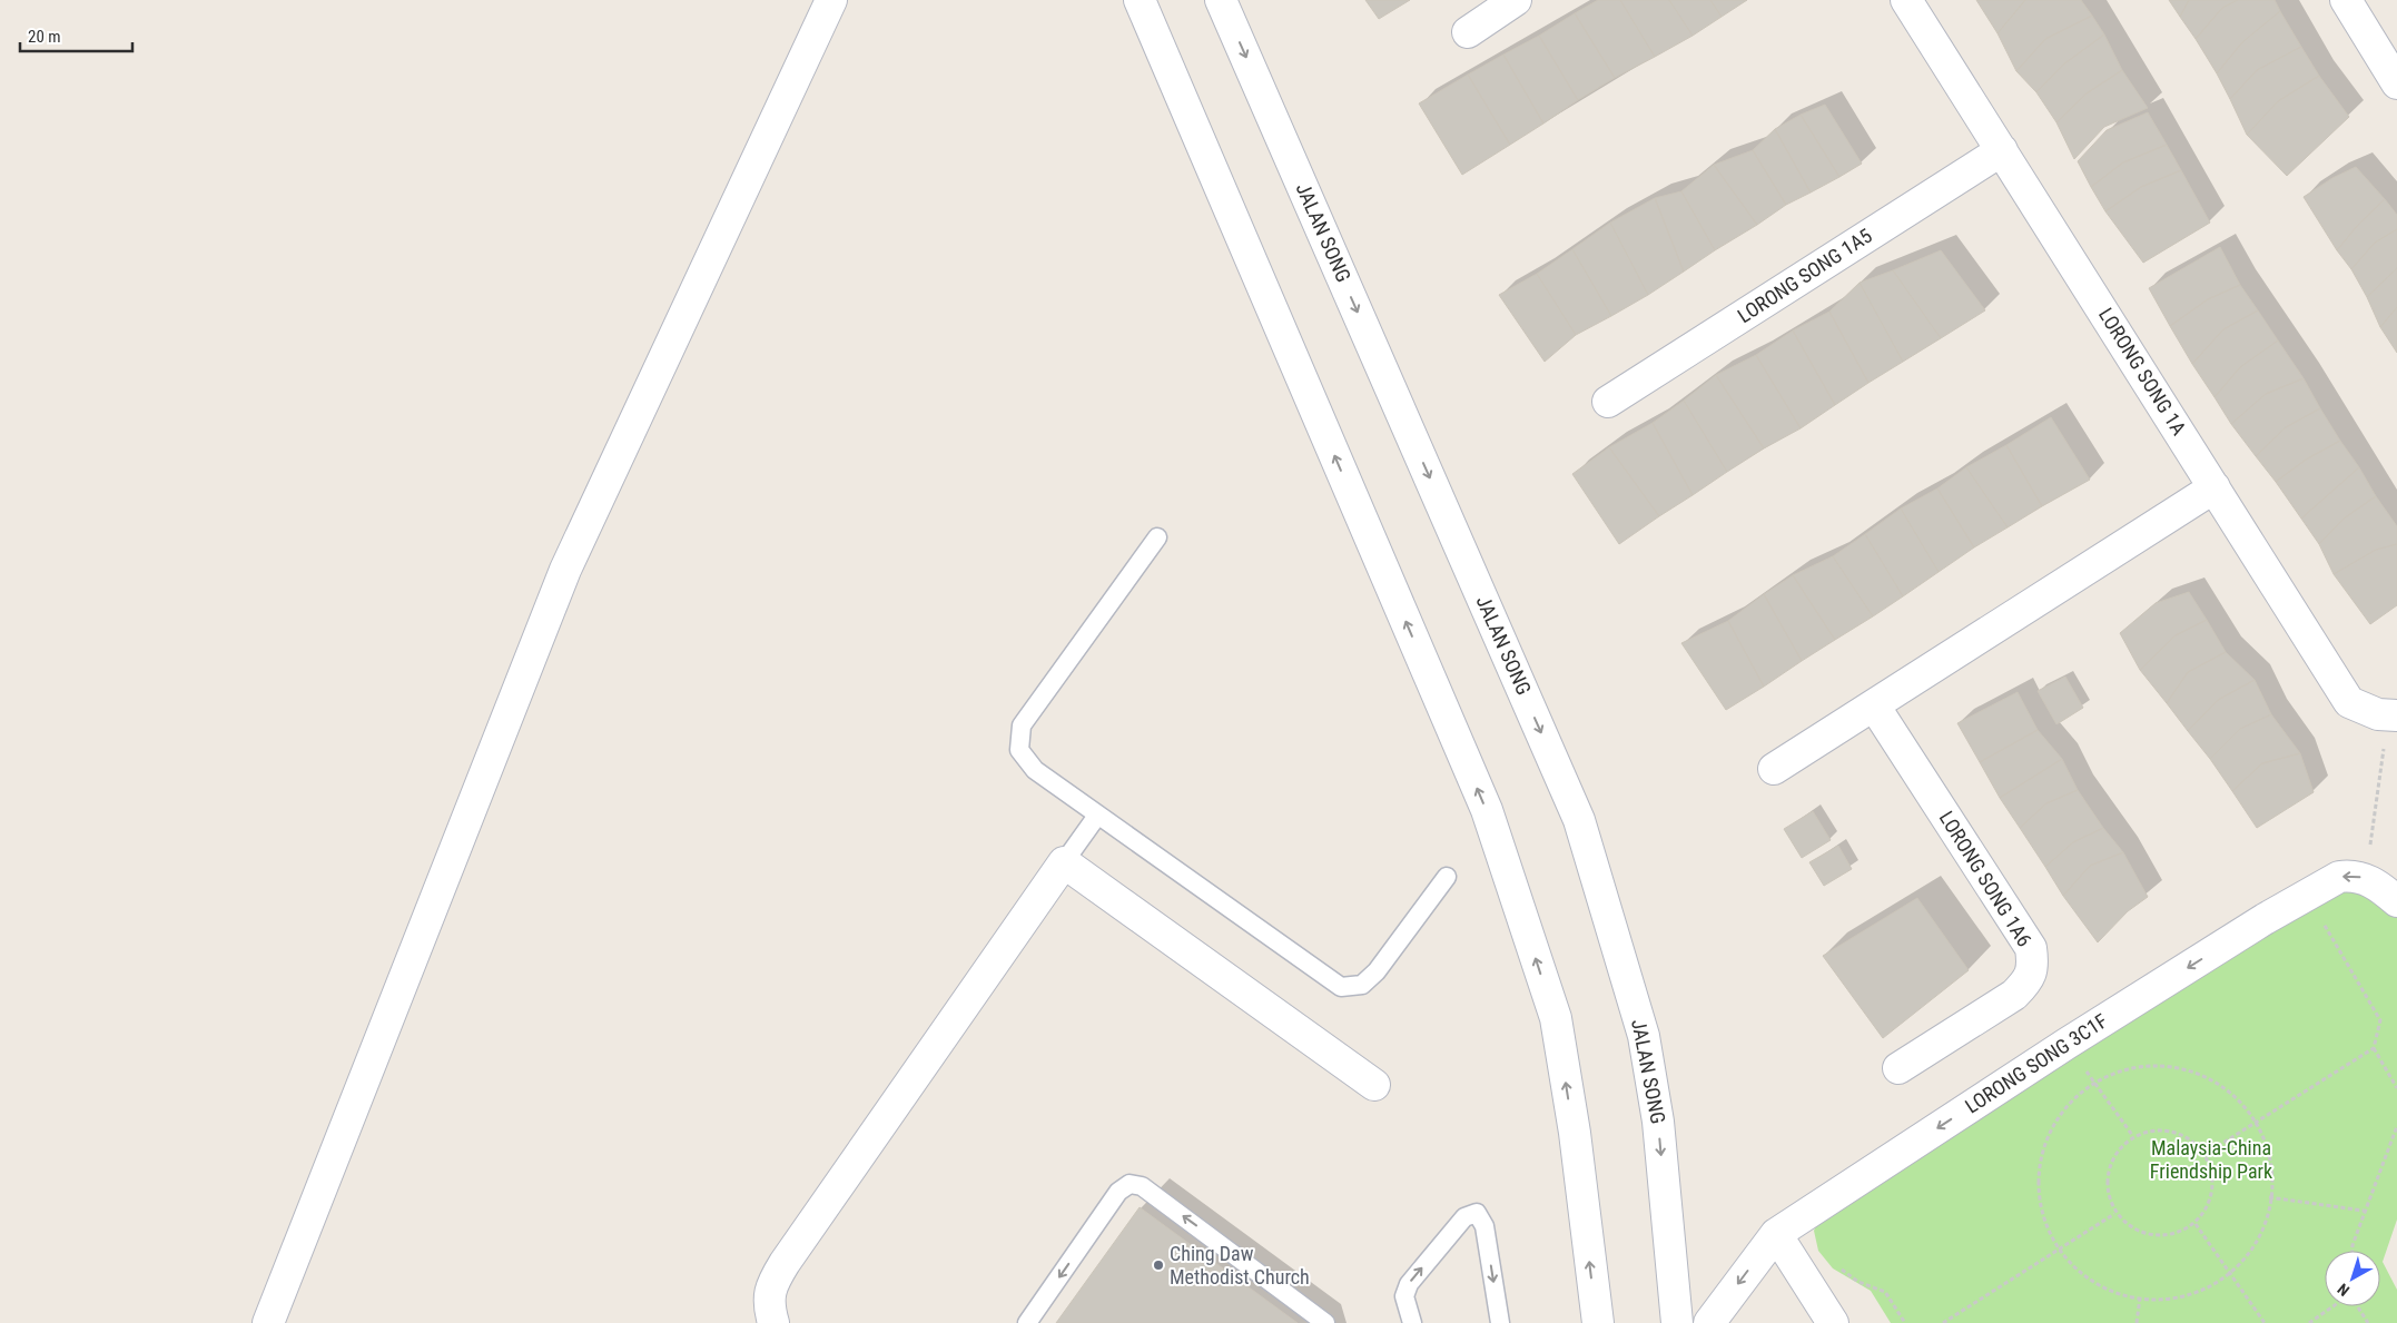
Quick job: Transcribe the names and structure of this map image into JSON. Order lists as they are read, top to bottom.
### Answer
{
  "streets": {
    "street": [
      "JALAN SONG",
      "LORONG SONG 1A5",
      "LORONG SONG 1A",
      "LORONG SONG 1A6",
      "LORONG SONG 3C1F"
    ]
  },
  "crossings": [
    ["LORONG SONG 1A5", "LORONG SONG 1A"]
  ],
  "one_way": ["LORONG SONG 3C1F"],
  "parks": ["Malaysia-China Friendship Park"],
  "places": ["Ching Daw Methodist Church"],
  "scale_bar": "20 m",
  "north": "bottom left"
}
